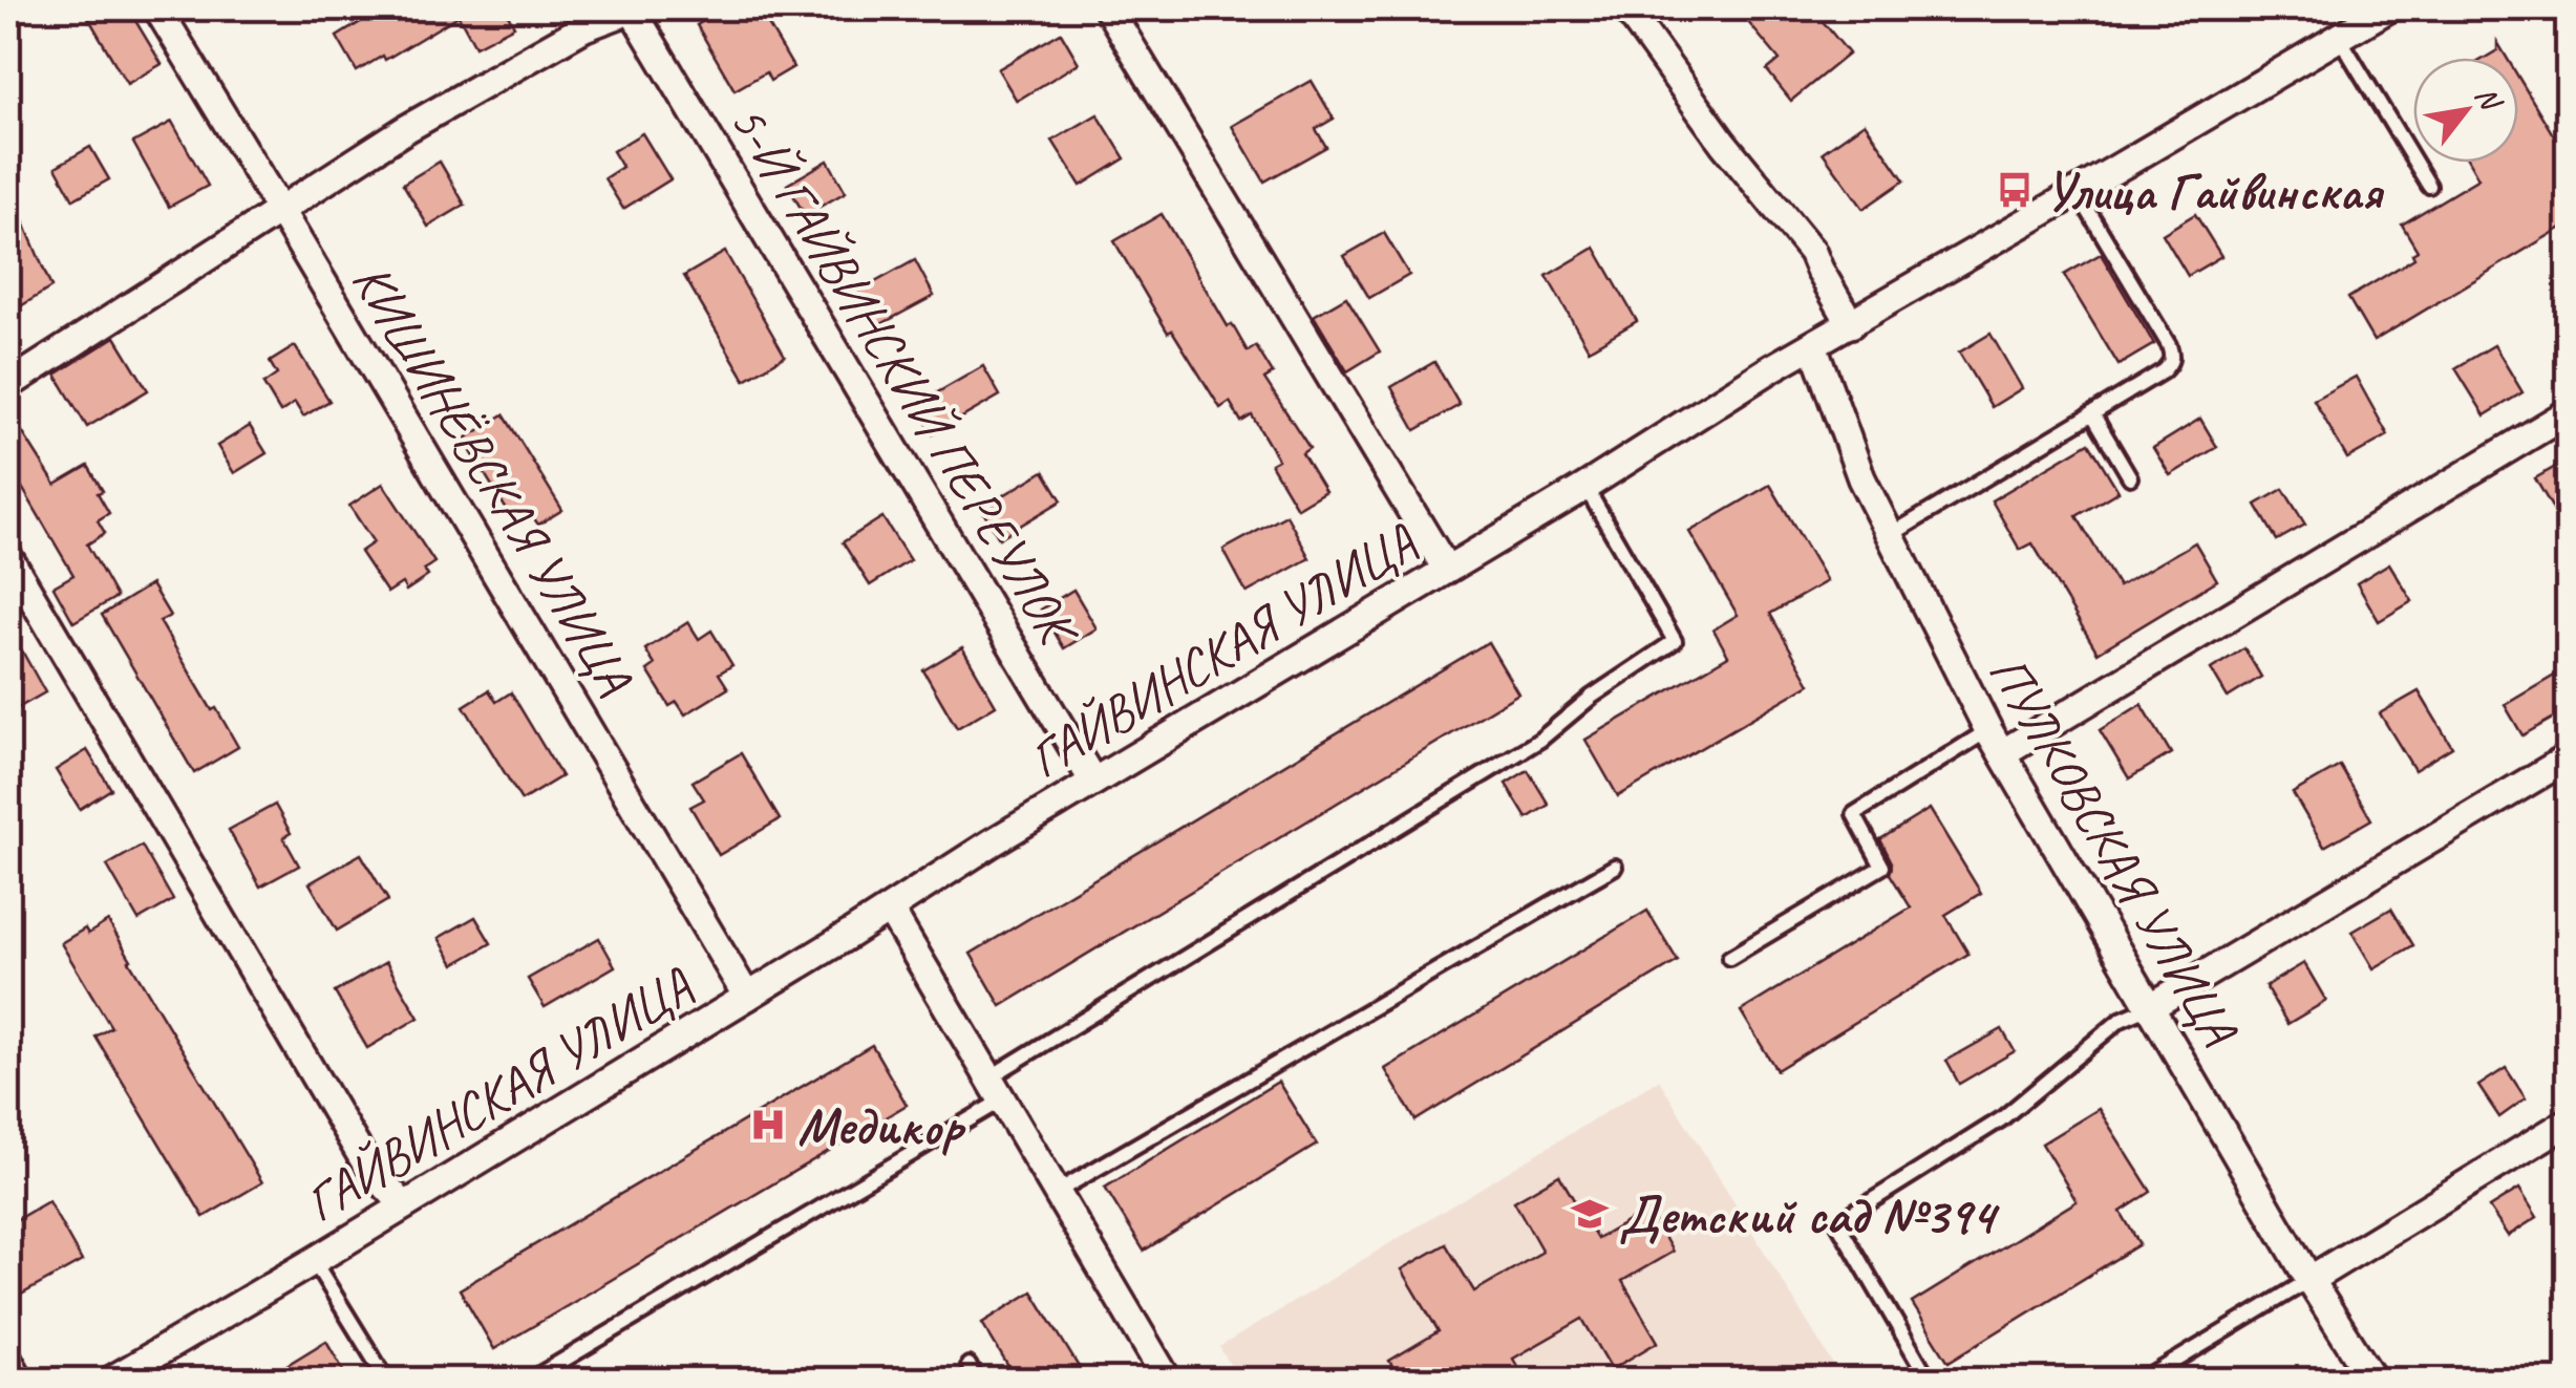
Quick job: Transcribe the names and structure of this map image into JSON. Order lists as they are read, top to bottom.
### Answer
{
  "streets": {
    "street": [
      "5-Й ГАЙВИНСКИЙ ПЕРЕУЛОК",
      "КИШИНЁВСКАЯ УЛИЦА",
      "ГАЙВИНСКАЯ УЛИЦА",
      "ПУЛКОВСКАЯ УЛИЦА"
    ]
  },
  "crossings": [
    ["5-Й ГАЙВИНСКИЙ ПЕРЕУЛОК", "ГАЙВИНСКАЯ УЛИЦА"],
    ["КИШИНЁВСКАЯ УЛИЦА", "ГАЙВИНСКАЯ УЛИЦА"],
    ["ГАЙВИНСКАЯ УЛИЦА", "ПУЛКОВСКАЯ УЛИЦА"]
  ],
  "places": {
    "bus stop": ["Улица Гайвинская"],
    "hospital": ["Медикор"],
    "school or university": ["Детский сад №394"]
  },
  "north": "top right"
}
